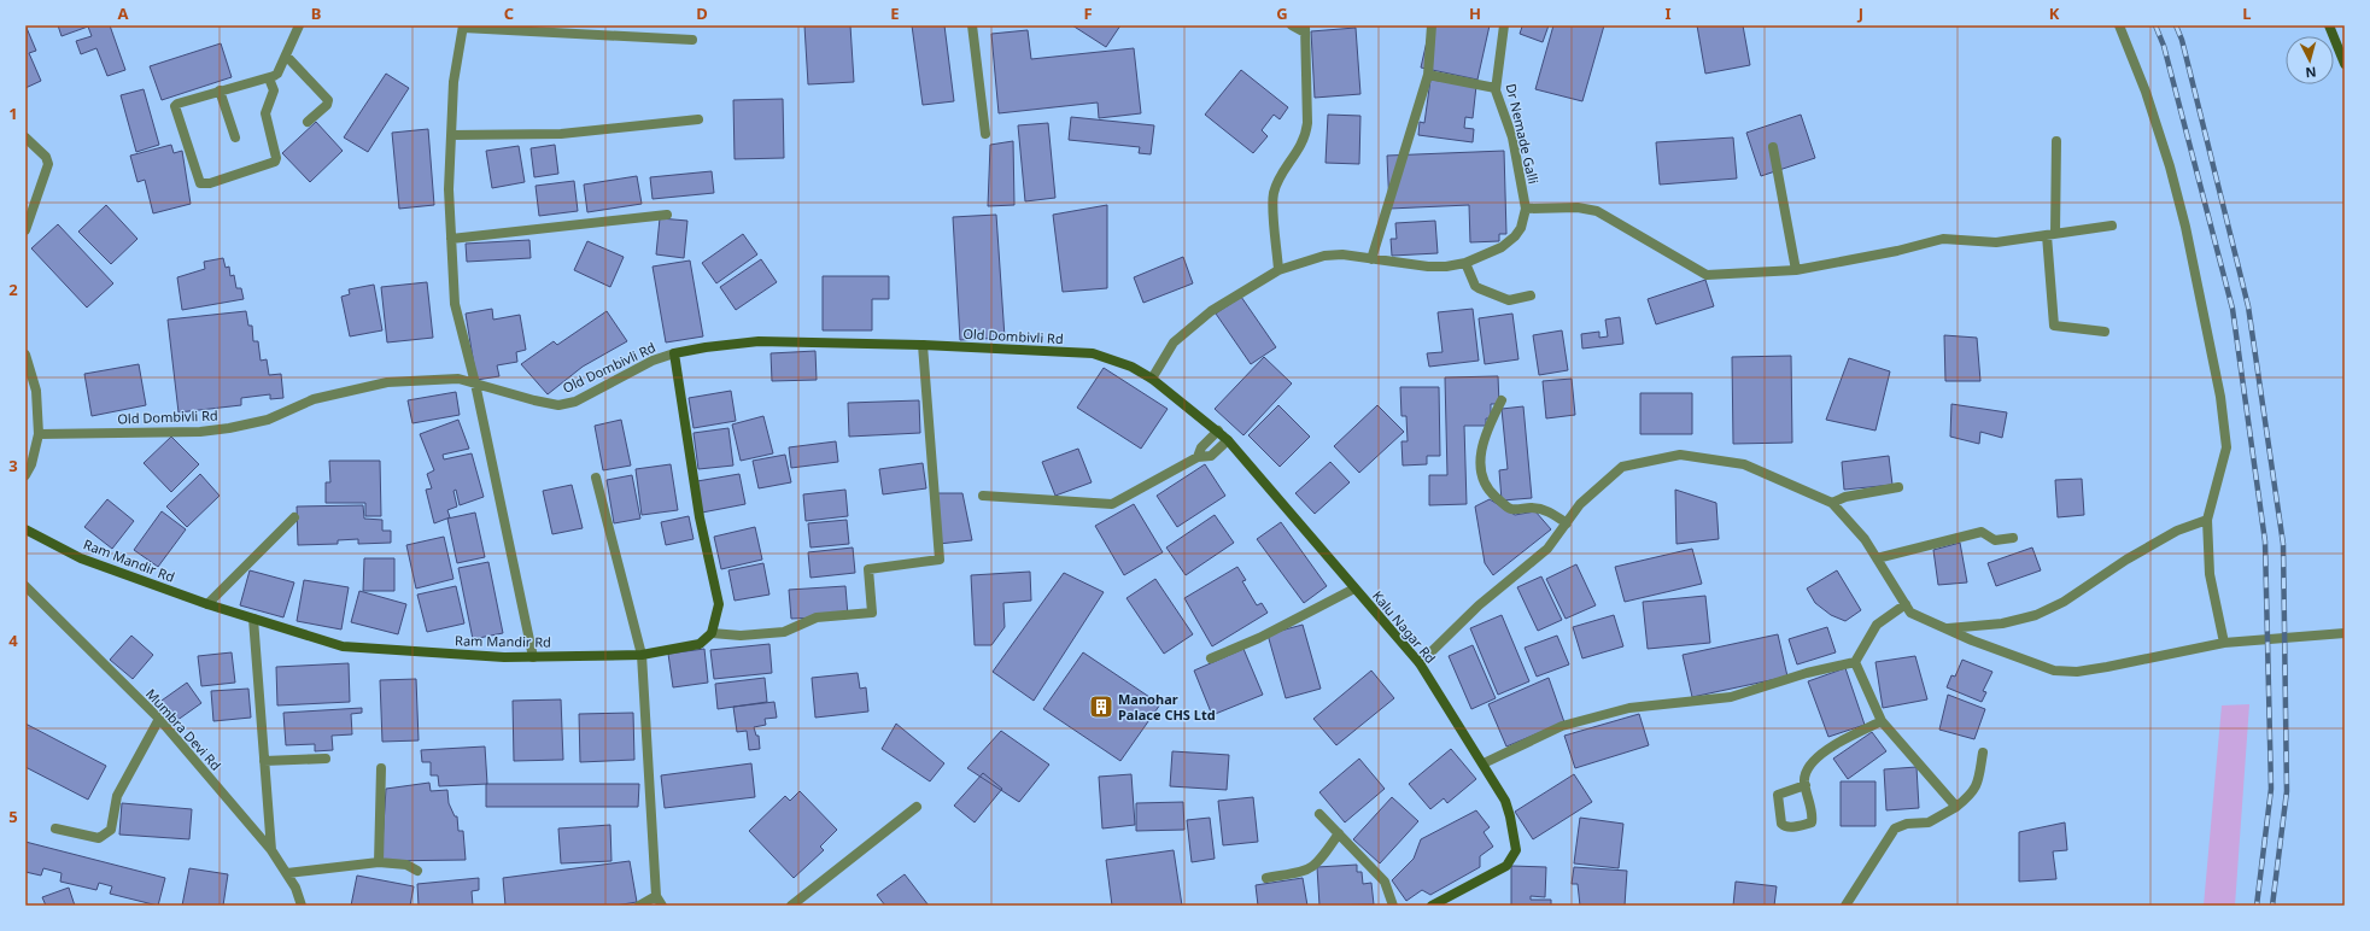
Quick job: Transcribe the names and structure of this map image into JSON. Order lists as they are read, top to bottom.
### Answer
{
  "streets": {
    "street": [
      "Dr Nemade Galli",
      "Old Dombivli Rd",
      "Ram Mandir Rd",
      "Kalu Nagar Rd",
      "Mumbra Devi Rd"
    ]
  },
  "crossings": [
    ["Dr Nemade Galli", "Old Dombivli Rd"],
    ["Dr Nemade Galli", "Kalu Nagar Rd"],
    ["Old Dombivli Rd", "Kalu Nagar Rd"]
  ],
  "places": {
    "building": ["Manohar Palace CHS Ltd"]
  },
  "north": "bottom",
  "grid": {
    "columns": [
      "A",
      "B",
      "C",
      "D",
      "E",
      "F",
      "G",
      "H",
      "I",
      "J",
      "K",
      "L"
    ],
    "rows": [
      "1",
      "2",
      "3",
      "4",
      "5"
    ]
  }
}
